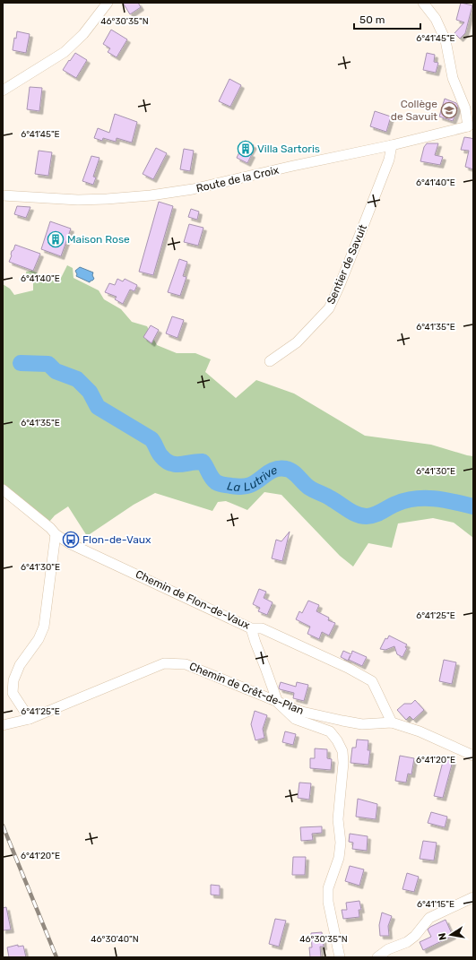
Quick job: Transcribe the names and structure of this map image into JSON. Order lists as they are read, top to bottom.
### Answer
{
  "streets": {
    "street": [
      "Route de la Croix",
      "Sentier de Savuit",
      "Chemin de Flon-de-Vaux",
      "Chemin de Crêt-de-Plan"
    ]
  },
  "crossings": [
    ["Route de la Croix", "Sentier de Savuit"],
    ["Chemin de Flon-de-Vaux", "Chemin de Crêt-de-Plan"]
  ],
  "water": ["La Lutrive"],
  "places": {
    "school or university": ["Collège de Savuit"],
    "building": ["Villa Sartoris", "Maison Rose"],
    "bus stop": ["Flon-de-Vaux"]
  },
  "scale_bar": "50 m",
  "north": "left",
  "coordinates": [
    "46°30'35\"N",
    "6°41'45\"E",
    "6°41'40\"E",
    "6°41'35\"E",
    "6°41'30\"E",
    "6°41'25\"E",
    "6°41'20\"E",
    "6°41'15\"E",
    "46°30'40\"N"
  ]
}
